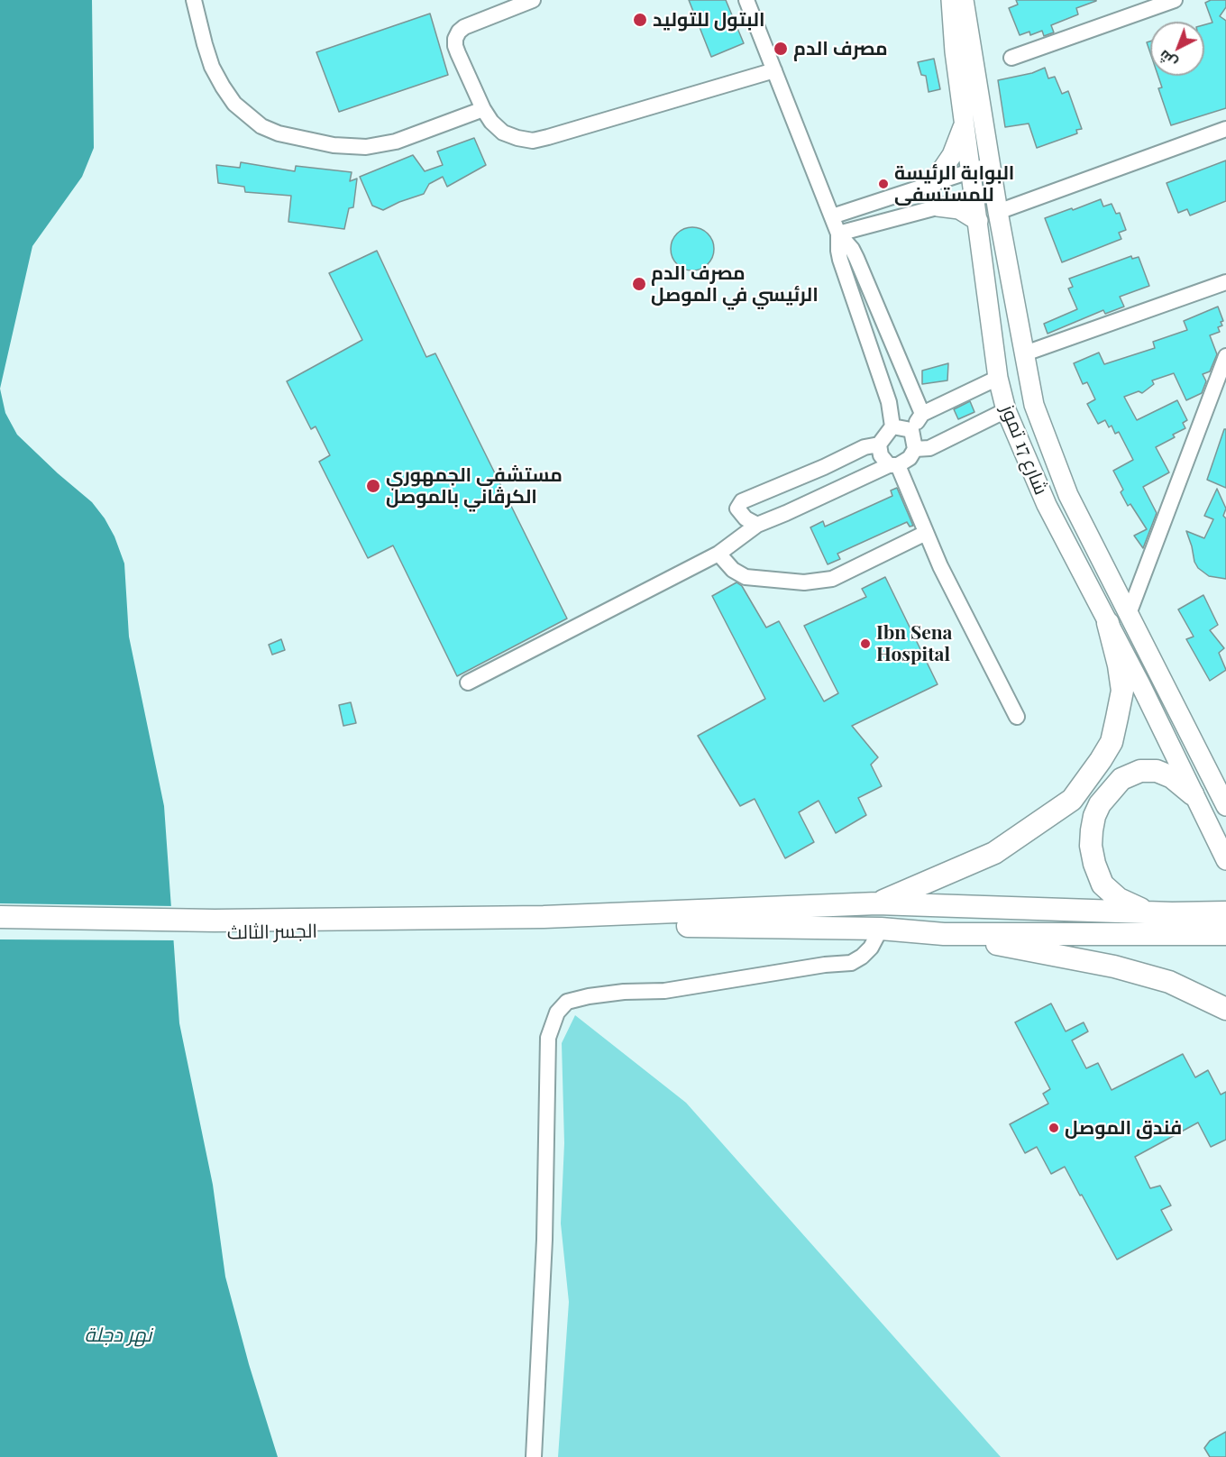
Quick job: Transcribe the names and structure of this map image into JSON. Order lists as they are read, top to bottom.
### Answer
{
  "streets": {
    "highway": ["الجسر الثالث"],
    "main road": ["شارع 17 تموز"]
  },
  "water": ["نهر دجلة"],
  "places": [
    "البتول للتوليد",
    "مصرف الدم",
    "البوابة الرئيسة للمستسفى",
    "مصرف الدم الرئيسي في الموصل",
    "مستشفى الجمهوري الكرڤاني بالموصل",
    "Ibn Sena Hospital",
    "فندق الموصل"
  ],
  "north": "bottom left"
}
